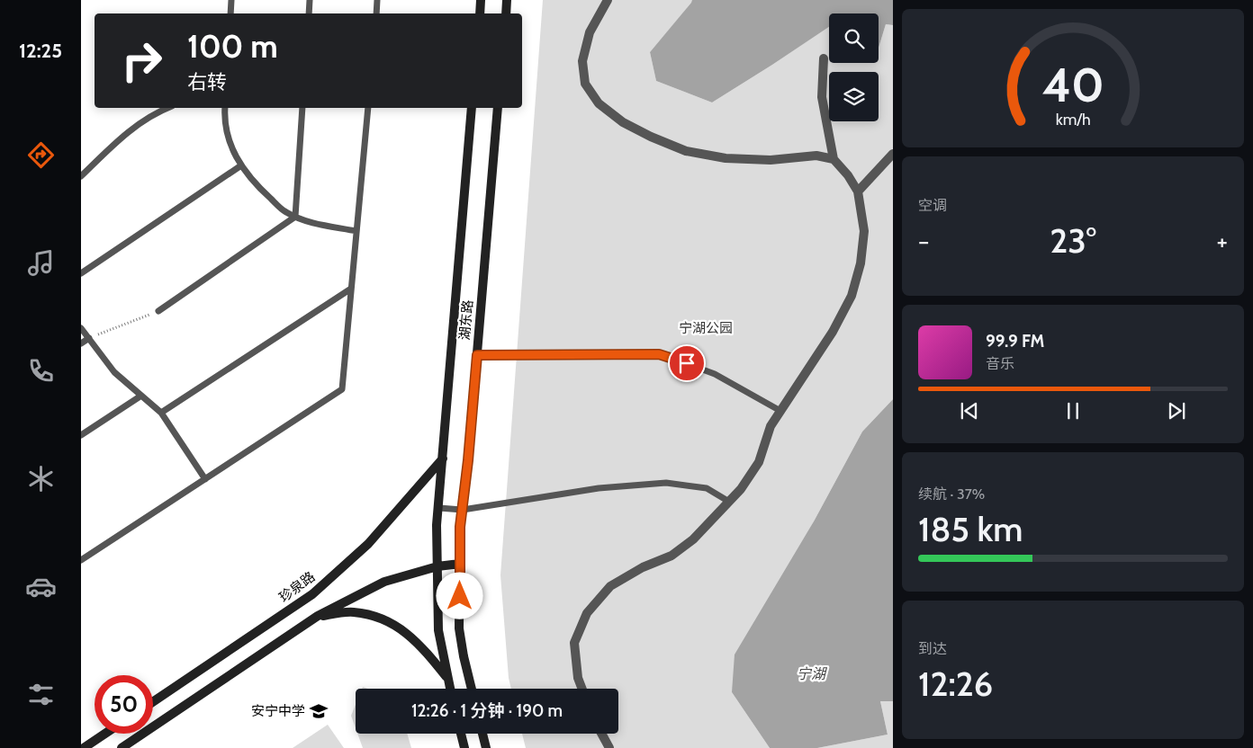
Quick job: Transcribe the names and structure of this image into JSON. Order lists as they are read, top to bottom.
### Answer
{
  "streets": {
    "main road": ["湖东路", "珍泉路"]
  },
  "crossings": [
    ["湖东路", "珍泉路"]
  ],
  "water": ["宁湖"],
  "parks": ["宁湖公园"],
  "places": {
    "school or university": ["安宁中学"]
  },
  "page": {
    "tabs": "12:25",
    "turn": ["100 m", "右转"],
    "tile": [
      "空调",
      ["续航 · 37%", "185 km"],
      ["到达", "12:26"]
    ],
    "heat": ["−", "23°", "+"],
    "song": ["99.9 FM", "音乐"],
    "limit": "50",
    "trip": "12:26 · 1 分钟 · 190 m",
    "gauge": ["40", "km/h"]
  }
}
